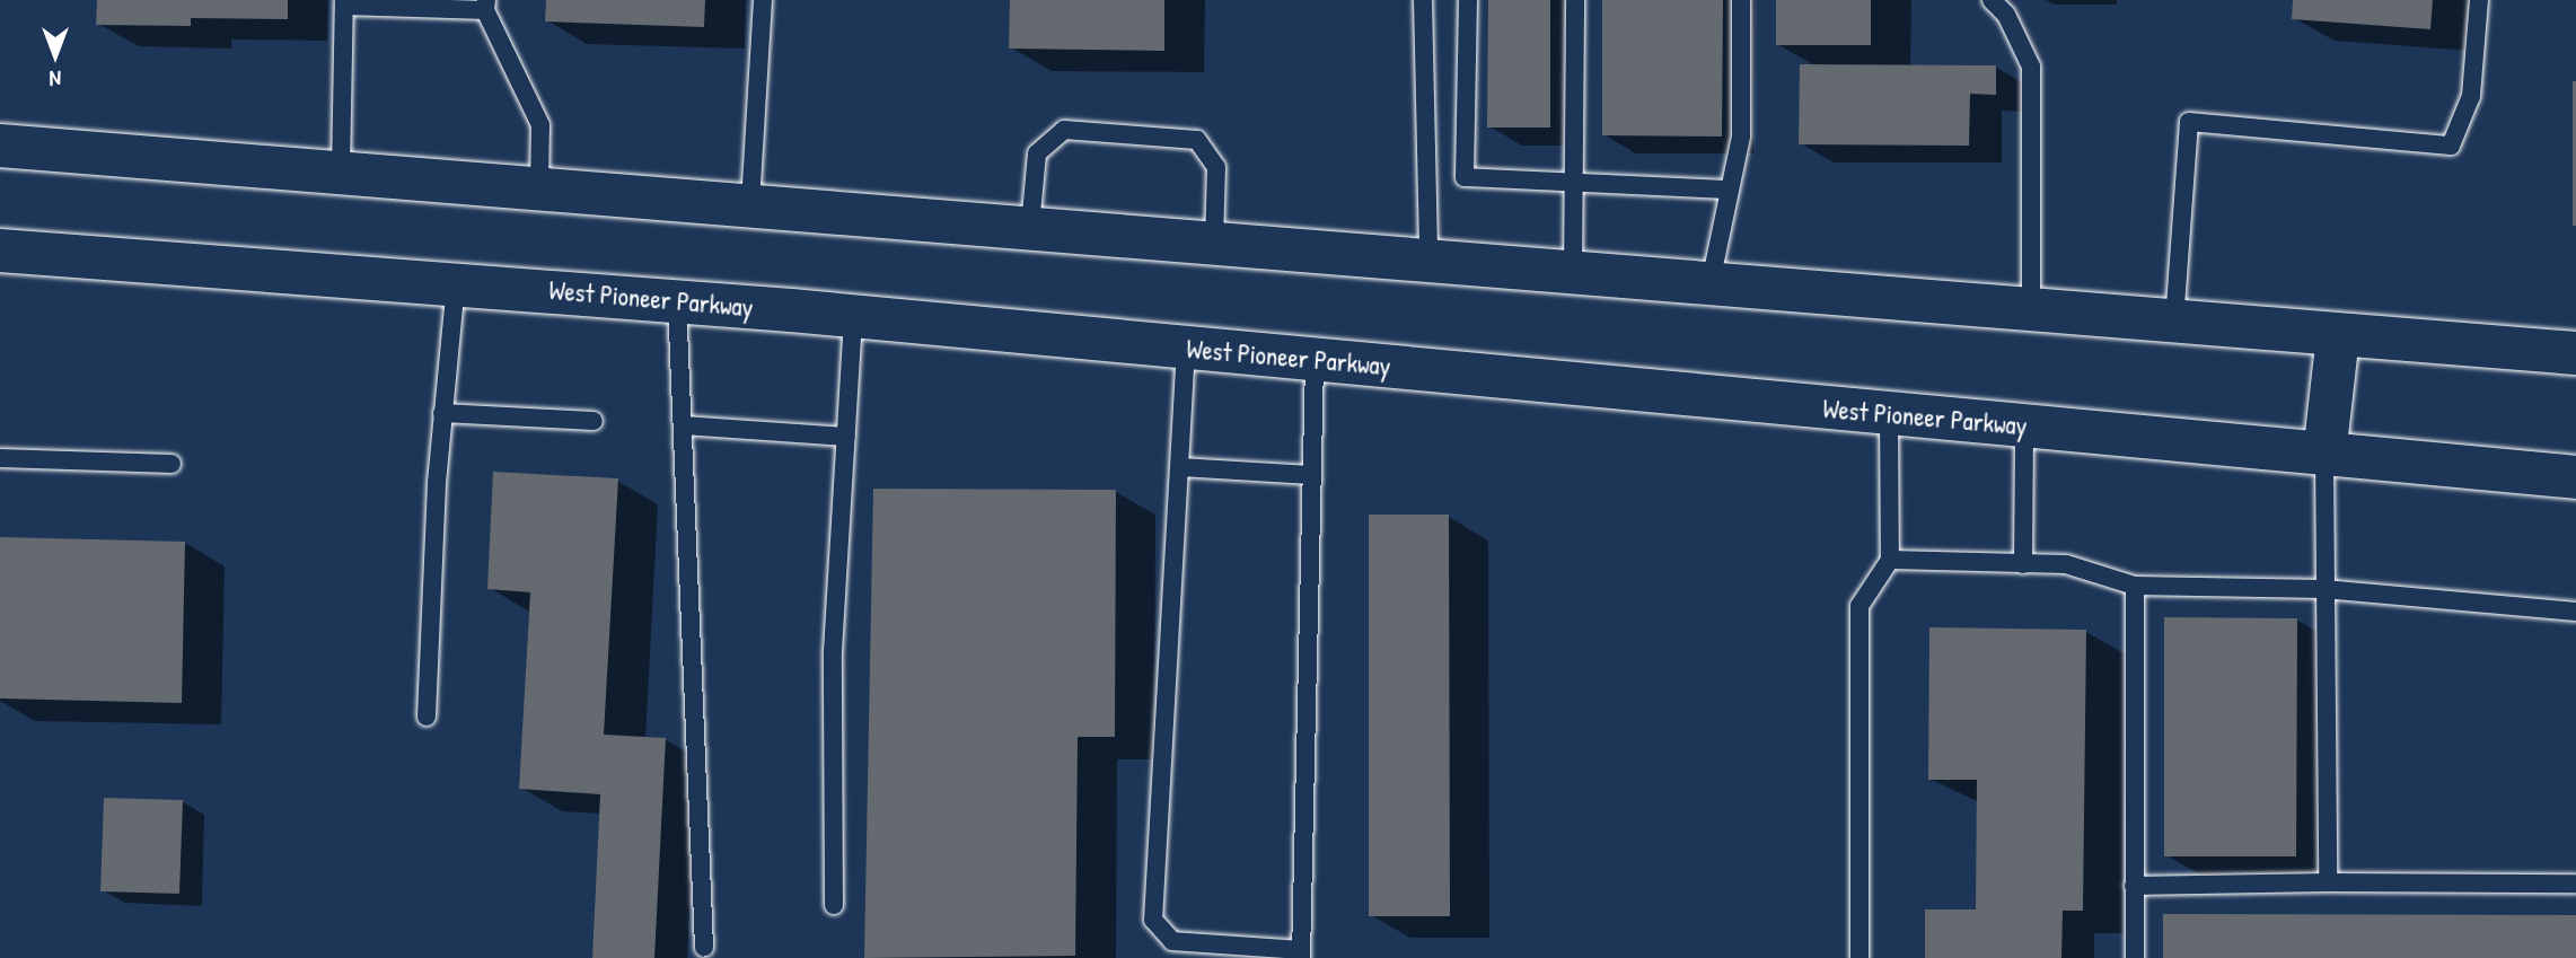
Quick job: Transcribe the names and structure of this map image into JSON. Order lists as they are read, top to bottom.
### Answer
{
  "streets": {
    "main road": ["West Pioneer Parkway"]
  },
  "north": "bottom"
}
